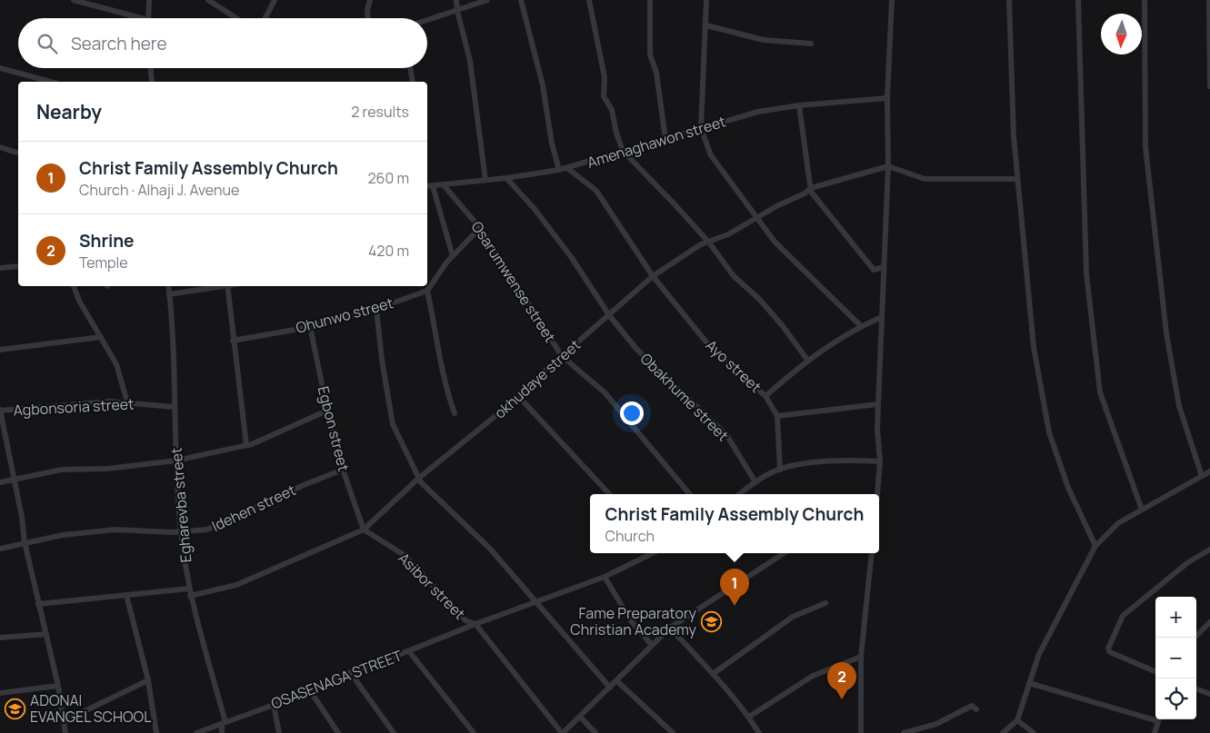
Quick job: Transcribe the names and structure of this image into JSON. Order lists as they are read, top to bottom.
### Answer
{
  "streets": {
    "street": [
      "Amenaghawon street",
      "Osarumwense street",
      "Ohunwo street",
      "Ayo street",
      "okhudaye street",
      "Obakhume street",
      "Agbonsoria street",
      "Egbon street",
      "Egharevba street",
      "Idehen street",
      "Asibor street",
      "OSASENAGA STREET"
    ]
  },
  "crossings": [
    ["Amenaghawon street", "Osarumwense street"],
    ["Amenaghawon street", "Ayo street"],
    ["Amenaghawon street", "Obakhume street"],
    ["Osarumwense street", "okhudaye street"],
    ["Ohunwo street", "Egbon street"],
    ["Ayo street", "okhudaye street"],
    ["okhudaye street", "Obakhume street"],
    ["okhudaye street", "Egbon street"],
    ["okhudaye street", "Egharevba street"],
    ["okhudaye street", "Asibor street"],
    ["Agbonsoria street", "Egharevba street"],
    ["Egbon street", "Idehen street"],
    ["Egbon street", "Asibor street"],
    ["Egharevba street", "Idehen street"],
    ["Egharevba street", "OSASENAGA STREET"],
    ["Asibor street", "OSASENAGA STREET"]
  ],
  "places": {
    "school or university": ["Fame Preparatory Christian Academy", "ADONAI EVANGEL SCHOOL"]
  },
  "north": "bottom",
  "page": {
    "search": "Search here",
    "heading": ["Nearby", "2 results"],
    "list": [
      {
        "mark": "1",
        "name": "Christ Family Assembly Church",
        "note": "Church · Alhaji J. Avenue",
        "value": "260 m"
      },
      {
        "mark": "2",
        "name": "Shrine",
        "note": "Temple",
        "value": "420 m"
      }
    ],
    "popup": ["Christ Family Assembly Church", "Church"],
    "pins": ["1", "2"],
    "map_buttons": ["+", "−"]
  }
}
